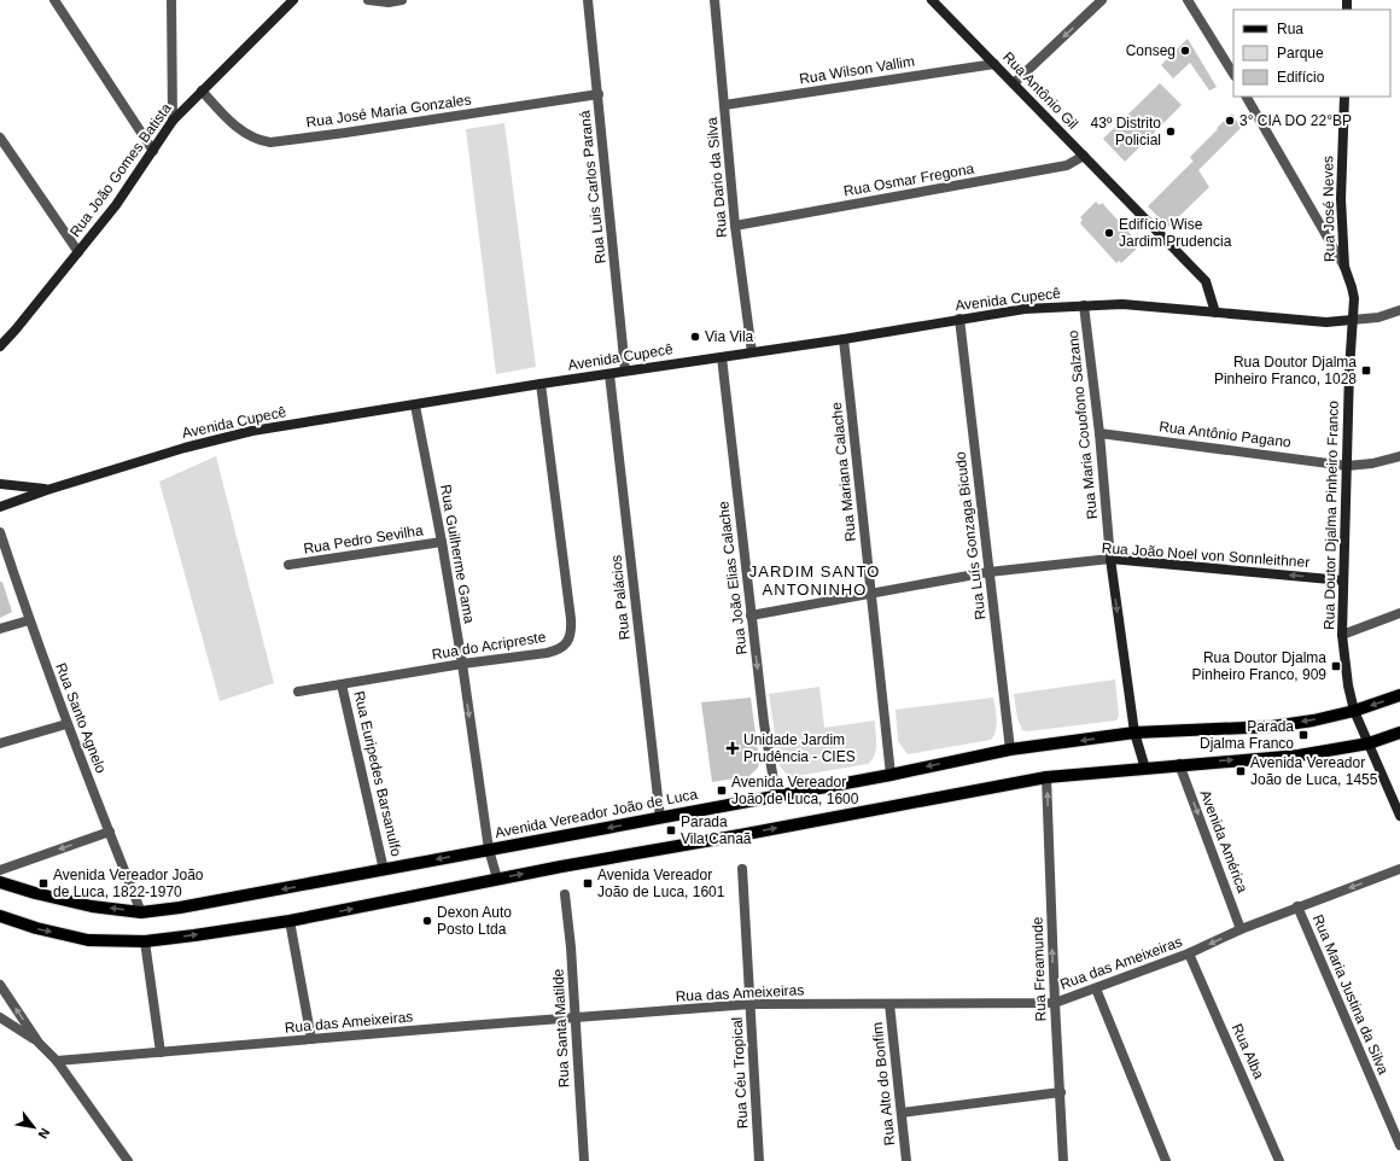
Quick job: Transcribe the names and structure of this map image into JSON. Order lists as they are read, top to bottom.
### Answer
{
  "streets": {
    "main road": ["Avenida Vereador João de Luca"],
    "street": [
      "Rua Wilson Vallim",
      "Rua Antônio Gil",
      "Rua José Maria Gonzales",
      "Rua João Gomes Batista",
      "Rua Dario da Silva",
      "Rua Osmar Fregona",
      "Rua Luis Carlos Paraná",
      "Rua José Neves",
      "Avenida Cupecê",
      "Rua Maria Couofono Salzano",
      "Rua Antônio Pagano",
      "Rua Mariana Calache",
      "Rua Doutor Djalma Pinheiro Franco",
      "Rua Luís Gonzaga Bicudo",
      "Rua Pedro Sevilha",
      "Rua Guilherme Gama",
      "Rua João Noel von Sonnleithner",
      "Rua João Elias Calache",
      "Rua Palácios",
      "Rua do Acripreste",
      "Rua Santo Agnelo",
      "Rua Euripedes Barsanulfo",
      "Avenida América",
      "Rua das Ameixeiras",
      "Rua Freamunde",
      "Rua Maria Justina da Silva",
      "Rua Santa Matilde",
      "Rua Alba",
      "Rua Céu Tropical",
      "Rua Alto do Bonfim"
    ]
  },
  "crossings": [
    ["Rua Wilson Vallim", "Rua Antônio Gil"],
    ["Rua Wilson Vallim", "Rua Dario da Silva"],
    ["Rua Antônio Gil", "Rua Osmar Fregona"],
    ["Rua Antônio Gil", "Avenida Cupecê"],
    ["Rua José Maria Gonzales", "Rua João Gomes Batista"],
    ["Rua José Maria Gonzales", "Rua Luis Carlos Paraná"],
    ["Rua Dario da Silva", "Rua Osmar Fregona"],
    ["Rua Dario da Silva", "Avenida Cupecê"],
    ["Rua Luis Carlos Paraná", "Avenida Cupecê"],
    ["Rua José Neves", "Avenida Cupecê"],
    ["Rua José Neves", "Rua Doutor Djalma Pinheiro Franco"],
    ["Avenida Cupecê", "Rua Maria Couofono Salzano"],
    ["Avenida Cupecê", "Rua Mariana Calache"],
    ["Avenida Cupecê", "Rua Doutor Djalma Pinheiro Franco"],
    ["Avenida Cupecê", "Rua Luís Gonzaga Bicudo"],
    ["Avenida Cupecê", "Rua Guilherme Gama"],
    ["Avenida Cupecê", "Rua João Elias Calache"],
    ["Avenida Cupecê", "Rua Palácios"],
    ["Avenida Cupecê", "Rua do Acripreste"],
    ["Rua Maria Couofono Salzano", "Rua Antônio Pagano"],
    ["Rua Maria Couofono Salzano", "Rua João Noel von Sonnleithner"],
    ["Rua Maria Couofono Salzano", "Avenida Vereador João de Luca"],
    ["Rua Antônio Pagano", "Rua Doutor Djalma Pinheiro Franco"],
    ["Rua Mariana Calache", "Rua João Noel von Sonnleithner"],
    ["Rua Mariana Calache", "Avenida Vereador João de Luca"],
    ["Rua Doutor Djalma Pinheiro Franco", "Rua João Noel von Sonnleithner"],
    ["Rua Doutor Djalma Pinheiro Franco", "Avenida Vereador João de Luca"],
    ["Rua Luís Gonzaga Bicudo", "Rua João Noel von Sonnleithner"],
    ["Rua Luís Gonzaga Bicudo", "Avenida Vereador João de Luca"],
    ["Rua Pedro Sevilha", "Rua Guilherme Gama"],
    ["Rua Guilherme Gama", "Rua do Acripreste"],
    ["Rua Guilherme Gama", "Avenida Vereador João de Luca"],
    ["Rua João Noel von Sonnleithner", "Rua João Elias Calache"],
    ["Rua João Elias Calache", "Avenida Vereador João de Luca"],
    ["Rua Palácios", "Avenida Vereador João de Luca"],
    ["Rua do Acripreste", "Rua Euripedes Barsanulfo"],
    ["Rua Santo Agnelo", "Avenida Vereador João de Luca"],
    ["Rua Euripedes Barsanulfo", "Avenida Vereador João de Luca"],
    ["Avenida América", "Rua das Ameixeiras"],
    ["Rua das Ameixeiras", "Rua Freamunde"],
    ["Rua das Ameixeiras", "Rua Maria Justina da Silva"],
    ["Rua das Ameixeiras", "Rua Santa Matilde"],
    ["Rua das Ameixeiras", "Rua Alba"],
    ["Rua das Ameixeiras", "Rua Céu Tropical"],
    ["Rua das Ameixeiras", "Rua Alto do Bonfim"]
  ],
  "one_way": [
    "Rua Maria Couofono Salzano",
    "Rua Guilherme Gama",
    "Rua João Noel von Sonnleithner",
    "Rua João Elias Calache",
    "Avenida América",
    "Rua Freamunde"
  ],
  "districts": ["JARDIM SANTO ANTONINHO"],
  "places": {
    "other": [
      "Conseg",
      "3° CIA DO 22°BP",
      "43º Distrito Policial",
      "Edifício Wise Jardim Prudencia",
      "Via Vila",
      "Dexon Auto Posto Ltda"
    ],
    "transit": [
      "Rua Doutor Djalma Pinheiro Franco, 1028",
      "Rua Doutor Djalma Pinheiro Franco, 909",
      "Parada Djalma Franco",
      "Avenida Vereador João de Luca, 1455",
      "Avenida Vereador João de Luca, 1600",
      "Parada Vila Canaã",
      "Avenida Vereador João de Luca, 1822-1970",
      "Avenida Vereador João de Luca, 1601"
    ],
    "health": ["Unidade Jardim Prudência - CIES"]
  },
  "legend": ["Rua", "Parque", "Edifício"],
  "north": "bottom right"
}
